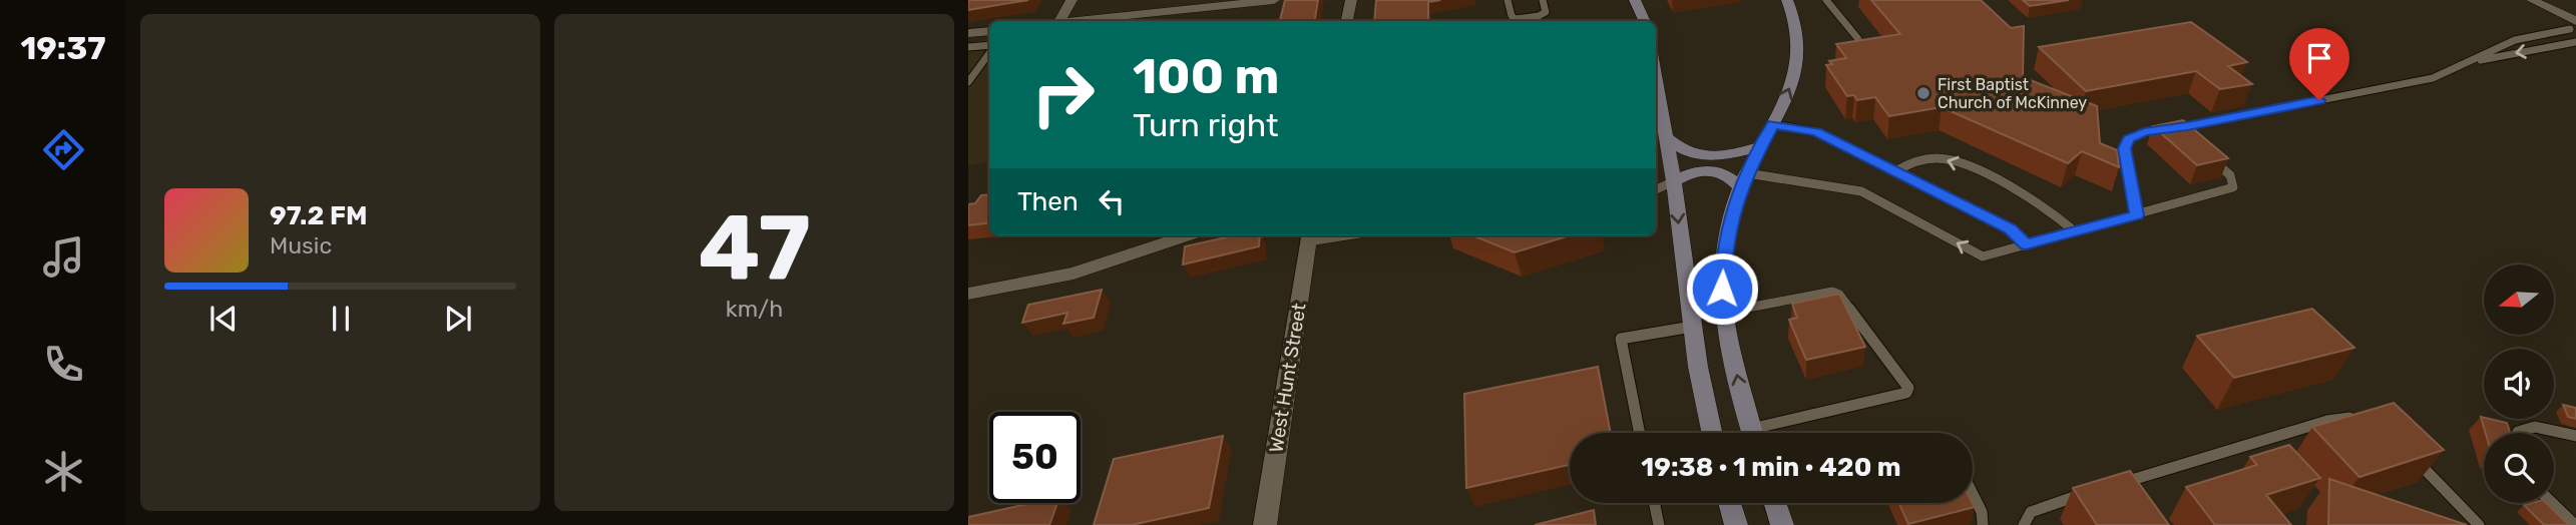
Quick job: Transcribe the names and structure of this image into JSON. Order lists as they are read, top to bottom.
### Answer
{
  "streets": {
    "street": ["West Hunt Street"]
  },
  "places": ["First Baptist Church of McKinney"],
  "north": "left",
  "page": {
    "tabs": "19:37",
    "tile": ["47", "km/h"],
    "turn": ["100 m", "Turn right"],
    "then": "Then",
    "song": ["97.2 FM", "Music"],
    "limit": "50",
    "trip": "19:38 · 1 min · 420 m"
  }
}
